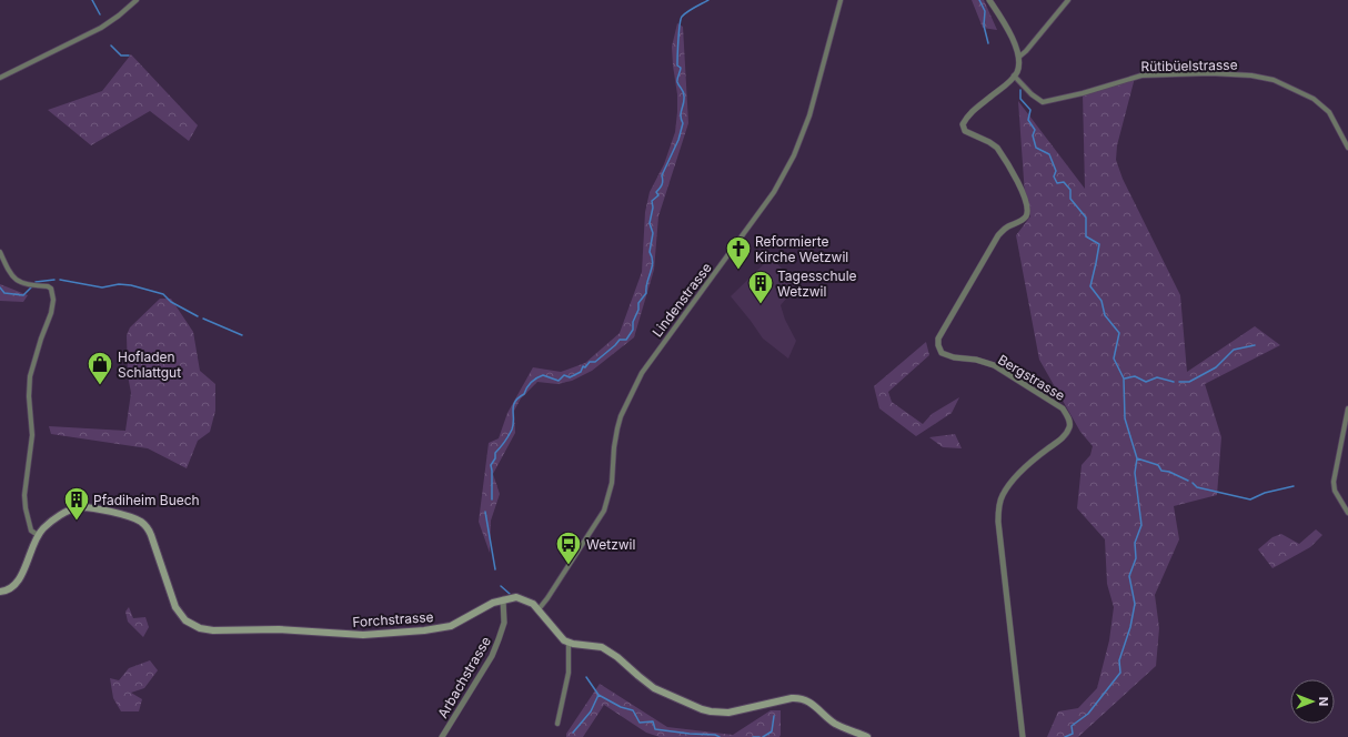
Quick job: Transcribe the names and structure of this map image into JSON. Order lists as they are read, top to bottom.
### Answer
{
  "streets": {
    "main road": ["Forchstrasse"],
    "street": [
      "Rütibüelstrasse",
      "Lindenstrasse",
      "Bergstrasse",
      "Arbachstrasse"
    ]
  },
  "crossings": [
    ["Rütibüelstrasse", "Bergstrasse"],
    ["Lindenstrasse", "Forchstrasse"],
    ["Forchstrasse", "Arbachstrasse"]
  ],
  "places": {
    "church": ["Reformierte Kirche Wetzwil"],
    "building": ["Tagesschule Wetzwil", "Pfadiheim Buech"],
    "shop": ["Hofladen Schlattgut"],
    "bus stop": ["Wetzwil"]
  },
  "north": "right"
}
